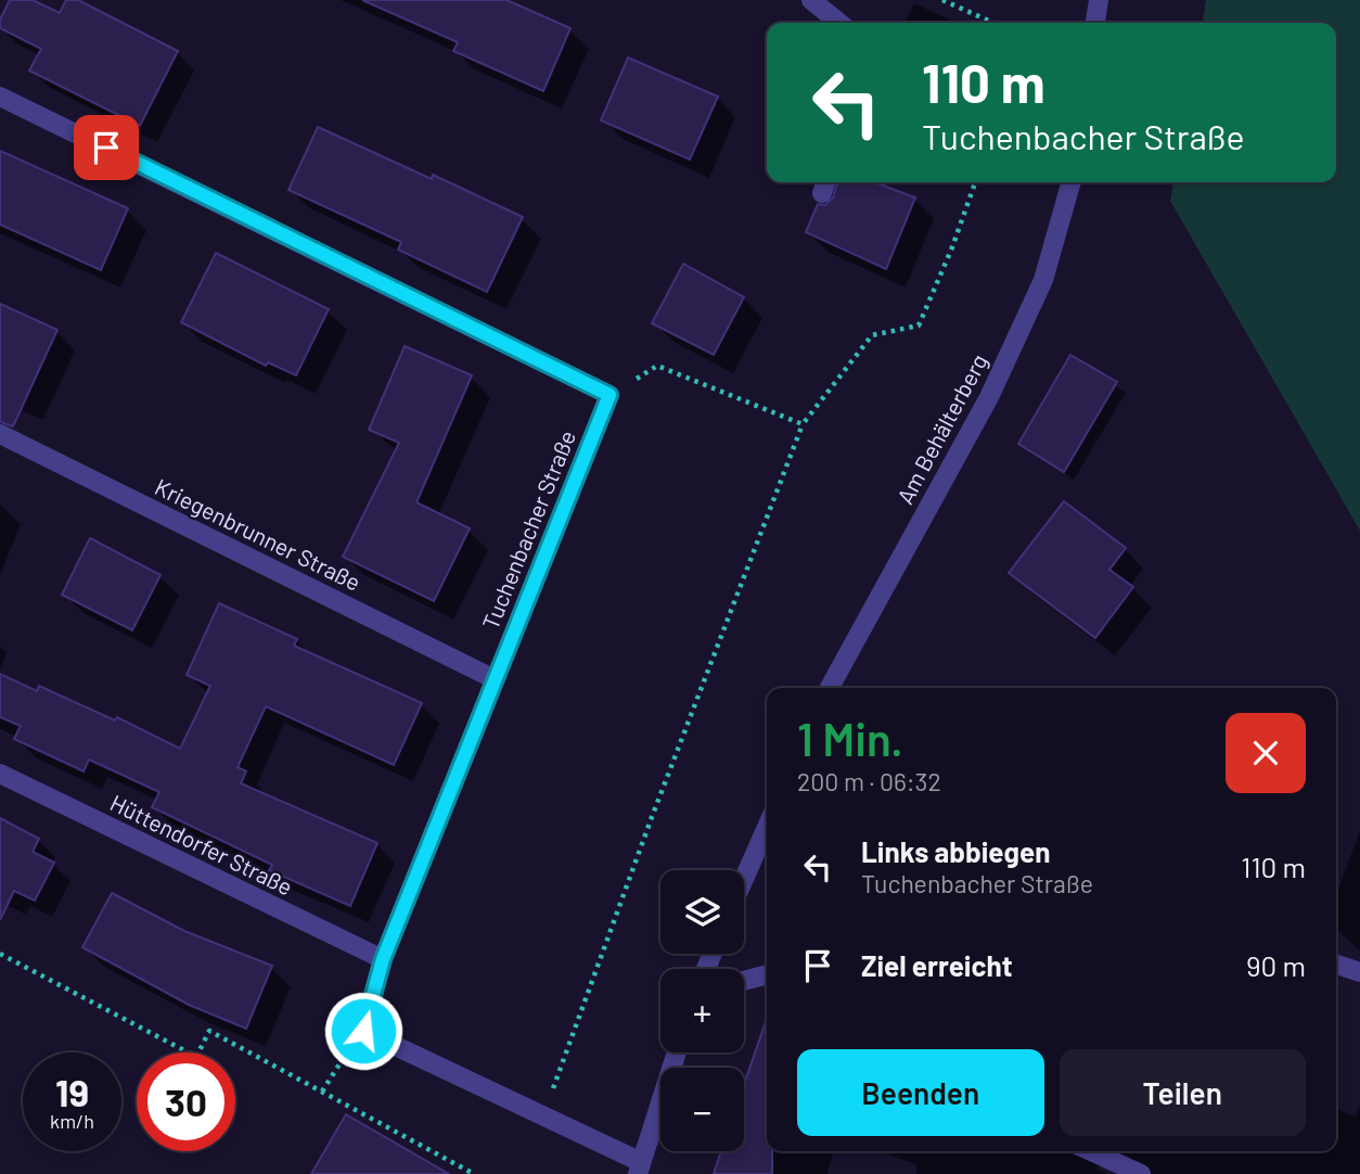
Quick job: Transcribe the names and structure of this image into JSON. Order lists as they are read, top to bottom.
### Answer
{
  "streets": {
    "street": [
      "Am Behälterberg",
      "Tuchenbacher Straße",
      "Kriegenbrunner Straße",
      "Hüttendorfer Straße"
    ]
  },
  "crossings": [
    ["Tuchenbacher Straße", "Kriegenbrunner Straße"],
    ["Tuchenbacher Straße", "Hüttendorfer Straße"]
  ],
  "page": {
    "turn": ["110 m", "Tuchenbacher Straße"],
    "heading": ["1 Min.", "200 m · 06:32"],
    "list": [
      {
        "name": "Links abbiegen",
        "note": "Tuchenbacher Straße",
        "value": "110 m"
      },
      {
        "name": "Ziel erreicht",
        "value": "90 m"
      }
    ],
    "map_buttons": ["+", "−"],
    "buttons": ["Beenden", "Teilen"],
    "speed": "19 km/h",
    "limit": "30"
  }
}
